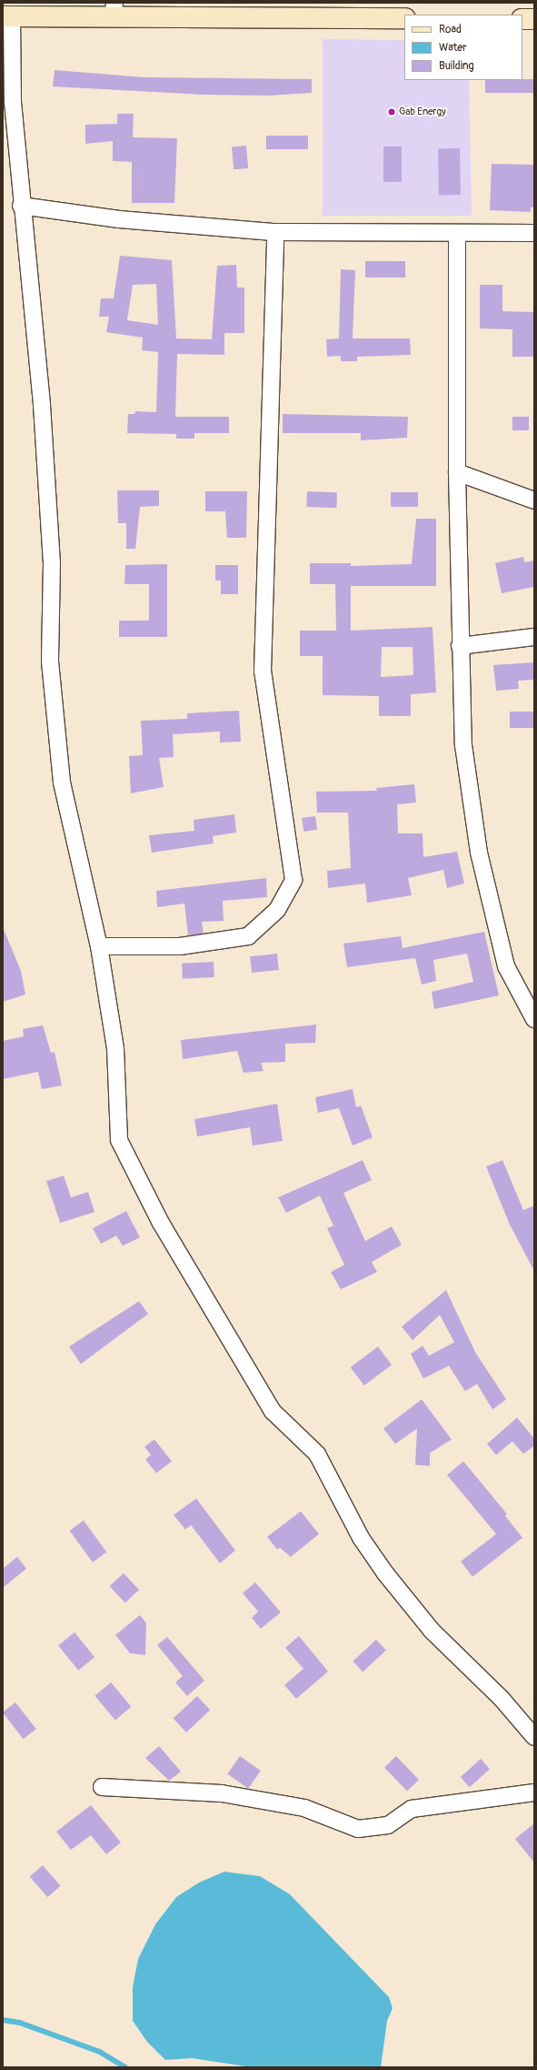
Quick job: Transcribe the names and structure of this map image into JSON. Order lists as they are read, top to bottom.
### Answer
{
  "places": ["Gab Energy"],
  "legend": ["Road", "Water", "Building"]
}
